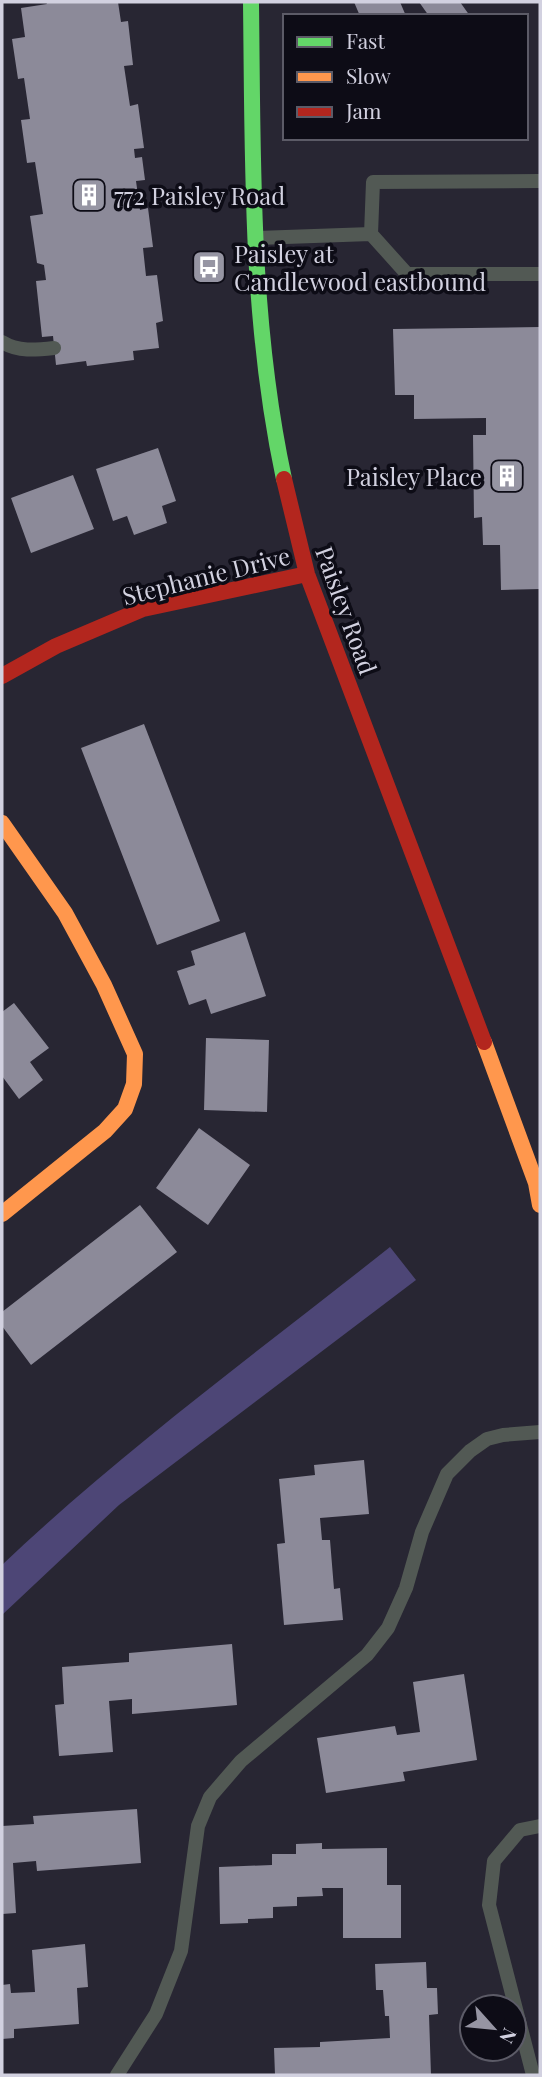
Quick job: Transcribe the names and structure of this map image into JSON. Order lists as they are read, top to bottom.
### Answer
{
  "streets": {
    "main road": ["Stephanie Drive", "Paisley Road"]
  },
  "crossings": [
    ["Stephanie Drive", "Paisley Road"]
  ],
  "places": {
    "building": ["772 Paisley Road", "Paisley Place"],
    "bus stop": ["Paisley at Candlewood eastbound"]
  },
  "legend": ["Fast", "Slow", "Jam"],
  "north": "bottom right"
}
